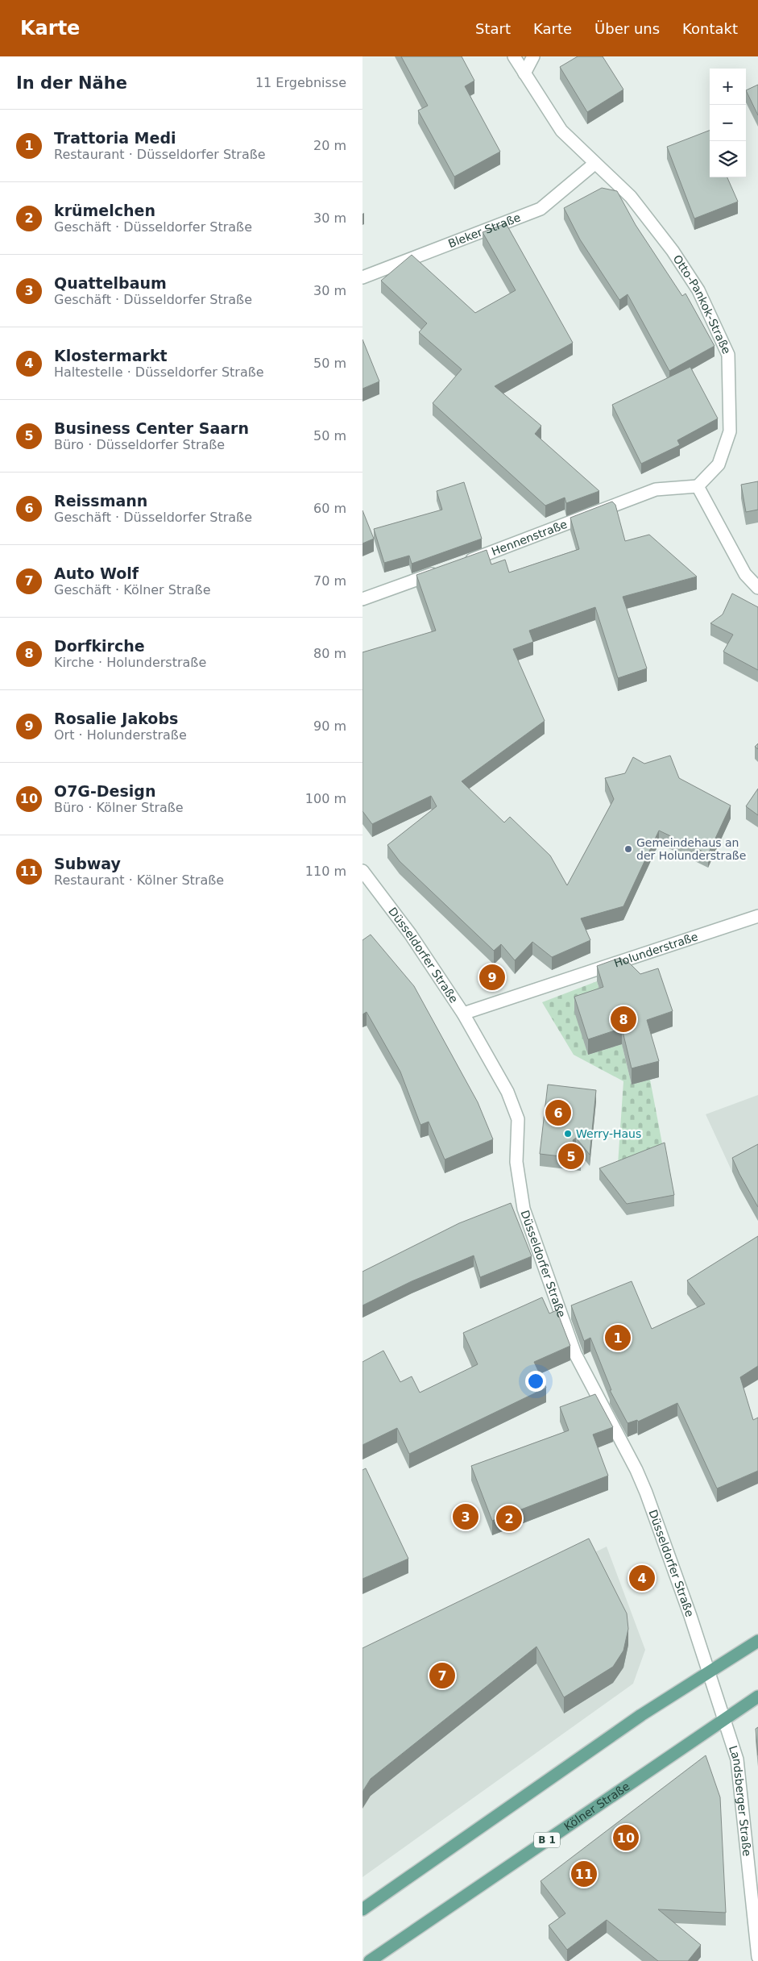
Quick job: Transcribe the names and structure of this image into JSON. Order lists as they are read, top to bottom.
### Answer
{
  "streets": {
    "main road": ["Kölner Straße", "B 1"],
    "street": [
      "Bleker Straße",
      "Otto-Pankok-Straße",
      "Hennenstraße",
      "Holunderstraße",
      "Düsseldorfer Straße",
      "Landsberger Straße"
    ]
  },
  "crossings": [
    ["Bleker Straße", "Otto-Pankok-Straße"],
    ["Otto-Pankok-Straße", "Hennenstraße"],
    ["Holunderstraße", "Düsseldorfer Straße"],
    ["Düsseldorfer Straße", "Landsberger Straße"],
    ["Landsberger Straße", "Kölner Straße"],
    ["Landsberger Straße", "B 1"],
    ["Kölner Straße", "B 1"]
  ],
  "places": ["Gemeindehaus an der Holunderstraße", "Werry-Haus"],
  "page": {
    "header": "Karte",
    "nav": [
      "Start",
      "Karte",
      "Über uns",
      "Kontakt"
    ],
    "heading": ["In der Nähe", "11 Ergebnisse"],
    "map_buttons": ["+", "−"],
    "list": [
      {
        "mark": "1",
        "name": "Trattoria Medi",
        "note": "Restaurant · Düsseldorfer Straße",
        "value": "20 m"
      },
      {
        "mark": "2",
        "name": "krümelchen",
        "note": "Geschäft · Düsseldorfer Straße",
        "value": "30 m"
      },
      {
        "mark": "3",
        "name": "Quattelbaum",
        "note": "Geschäft · Düsseldorfer Straße",
        "value": "30 m"
      },
      {
        "mark": "4",
        "name": "Klostermarkt",
        "note": "Haltestelle · Düsseldorfer Straße",
        "value": "50 m"
      },
      {
        "mark": "5",
        "name": "Business Center Saarn",
        "note": "Büro · Düsseldorfer Straße",
        "value": "50 m"
      },
      {
        "mark": "6",
        "name": "Reissmann",
        "note": "Geschäft · Düsseldorfer Straße",
        "value": "60 m"
      },
      {
        "mark": "7",
        "name": "Auto Wolf",
        "note": "Geschäft · Kölner Straße",
        "value": "70 m"
      },
      {
        "mark": "8",
        "name": "Dorfkirche",
        "note": "Kirche · Holunderstraße",
        "value": "80 m"
      },
      {
        "mark": "9",
        "name": "Rosalie Jakobs",
        "note": "Ort · Holunderstraße",
        "value": "90 m"
      },
      {
        "mark": "10",
        "name": "O7G-Design",
        "note": "Büro · Kölner Straße",
        "value": "100 m"
      },
      {
        "mark": "11",
        "name": "Subway",
        "note": "Restaurant · Kölner Straße",
        "value": "110 m"
      }
    ],
    "pins": [
      "9",
      "8",
      "6",
      "5",
      "1",
      "3",
      "2",
      "4",
      "7",
      "10",
      "11"
    ]
  }
}
